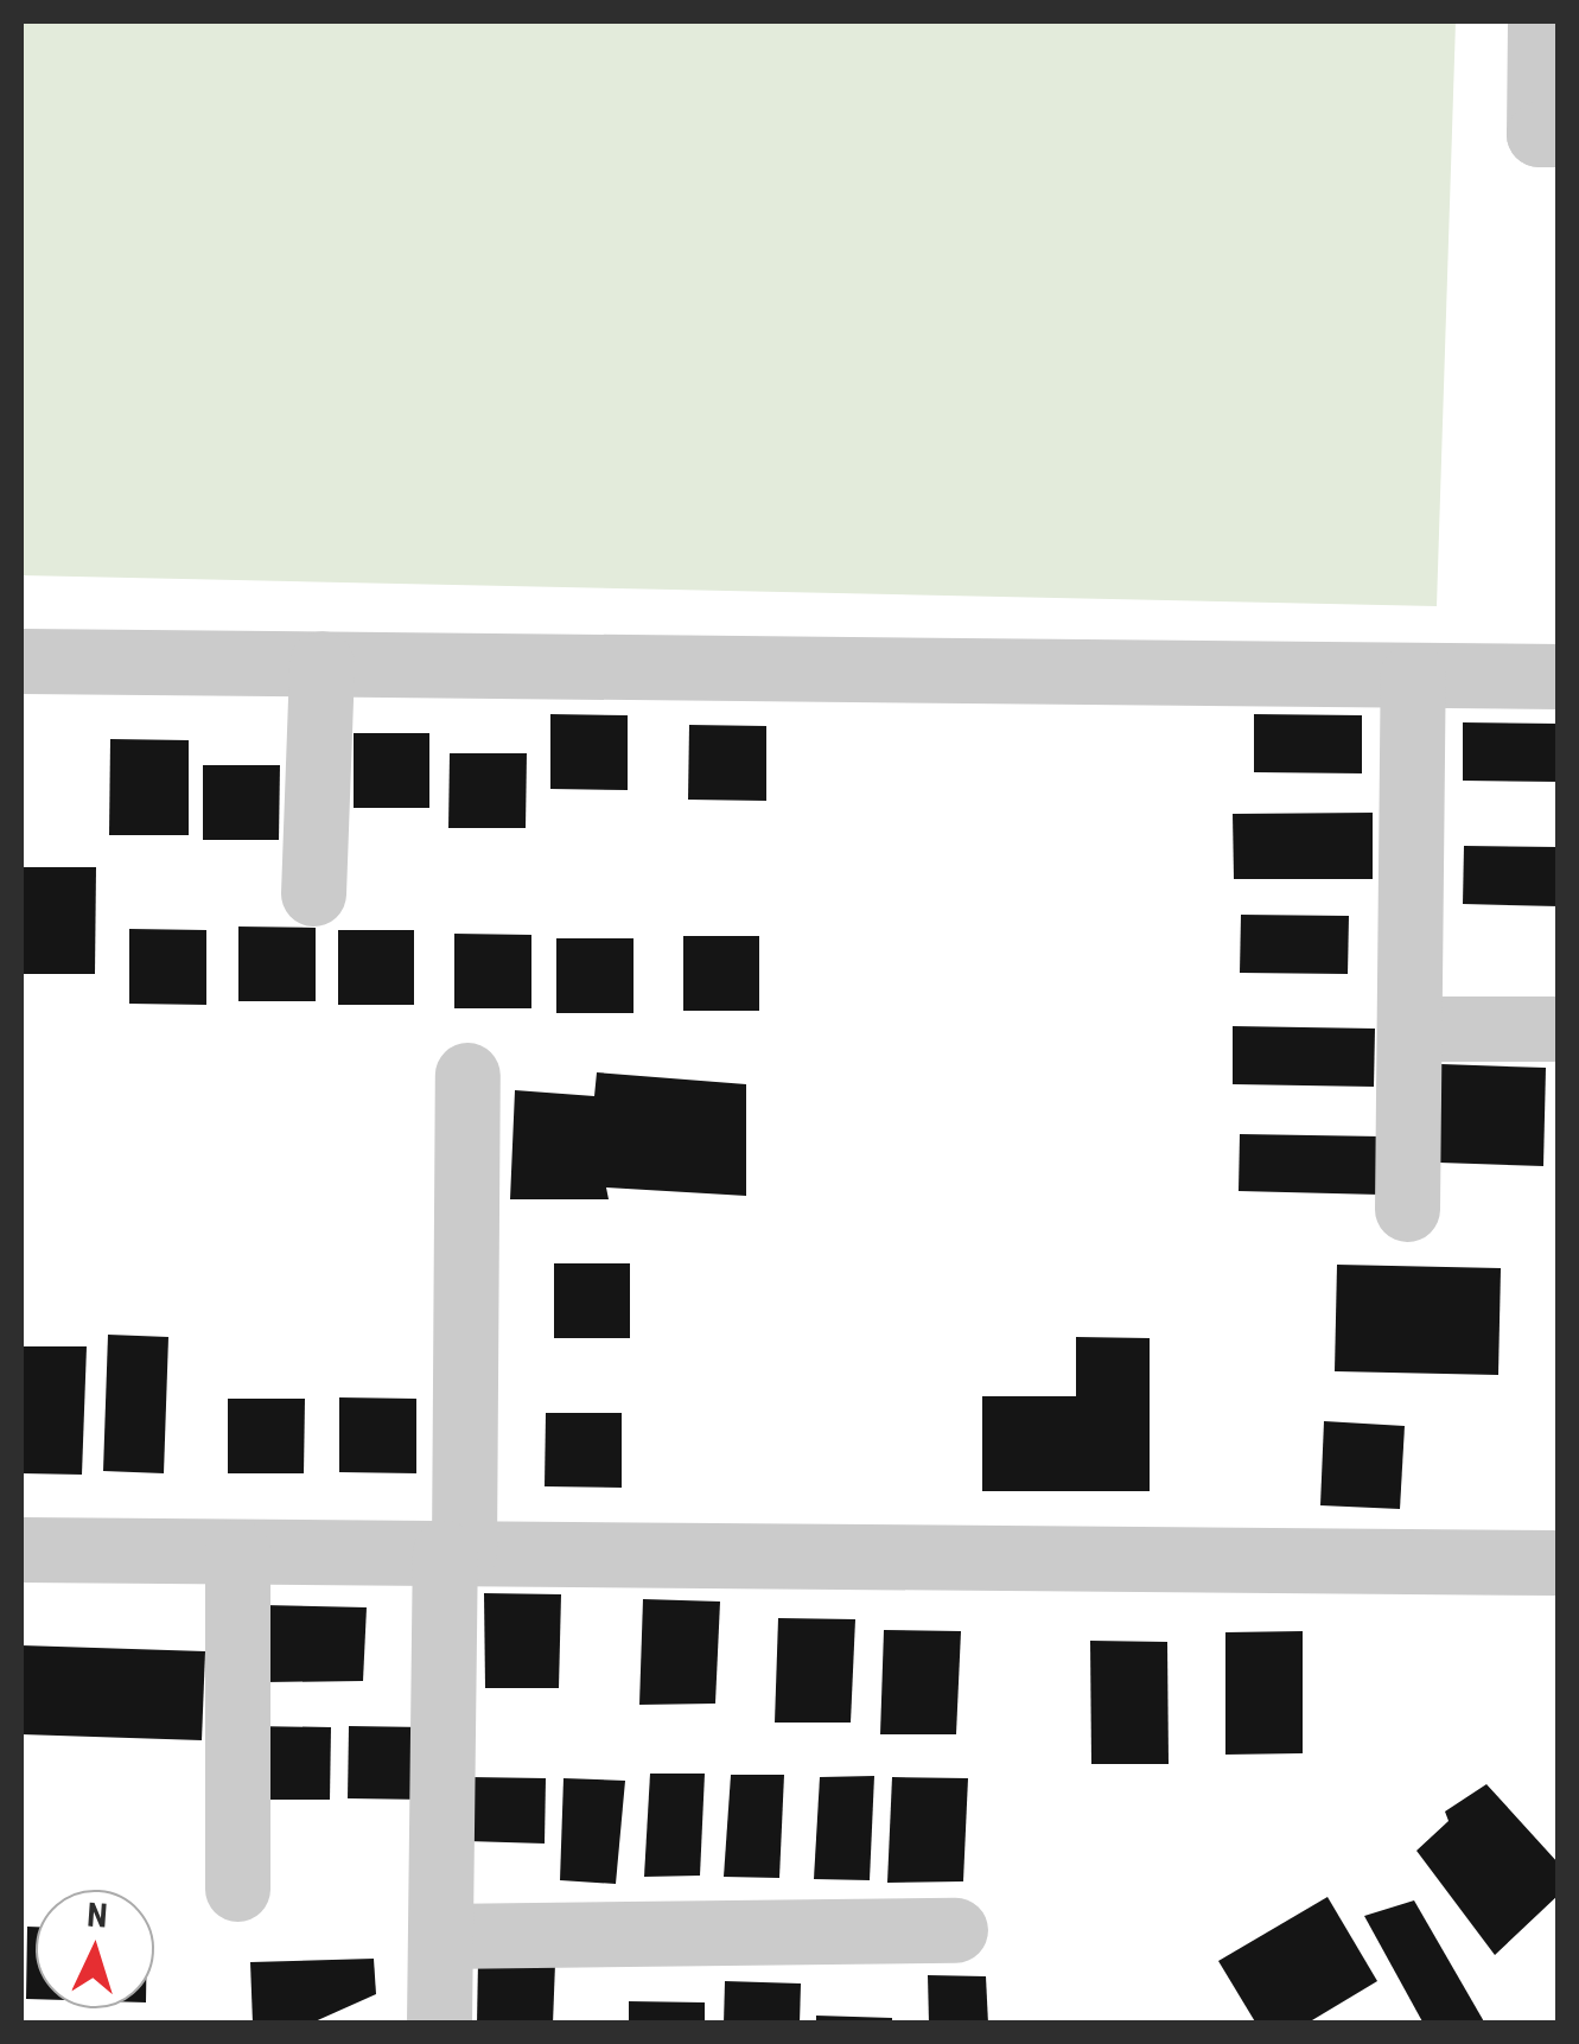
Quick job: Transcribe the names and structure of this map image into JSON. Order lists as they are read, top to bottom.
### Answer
{
  "north": "top"
}
